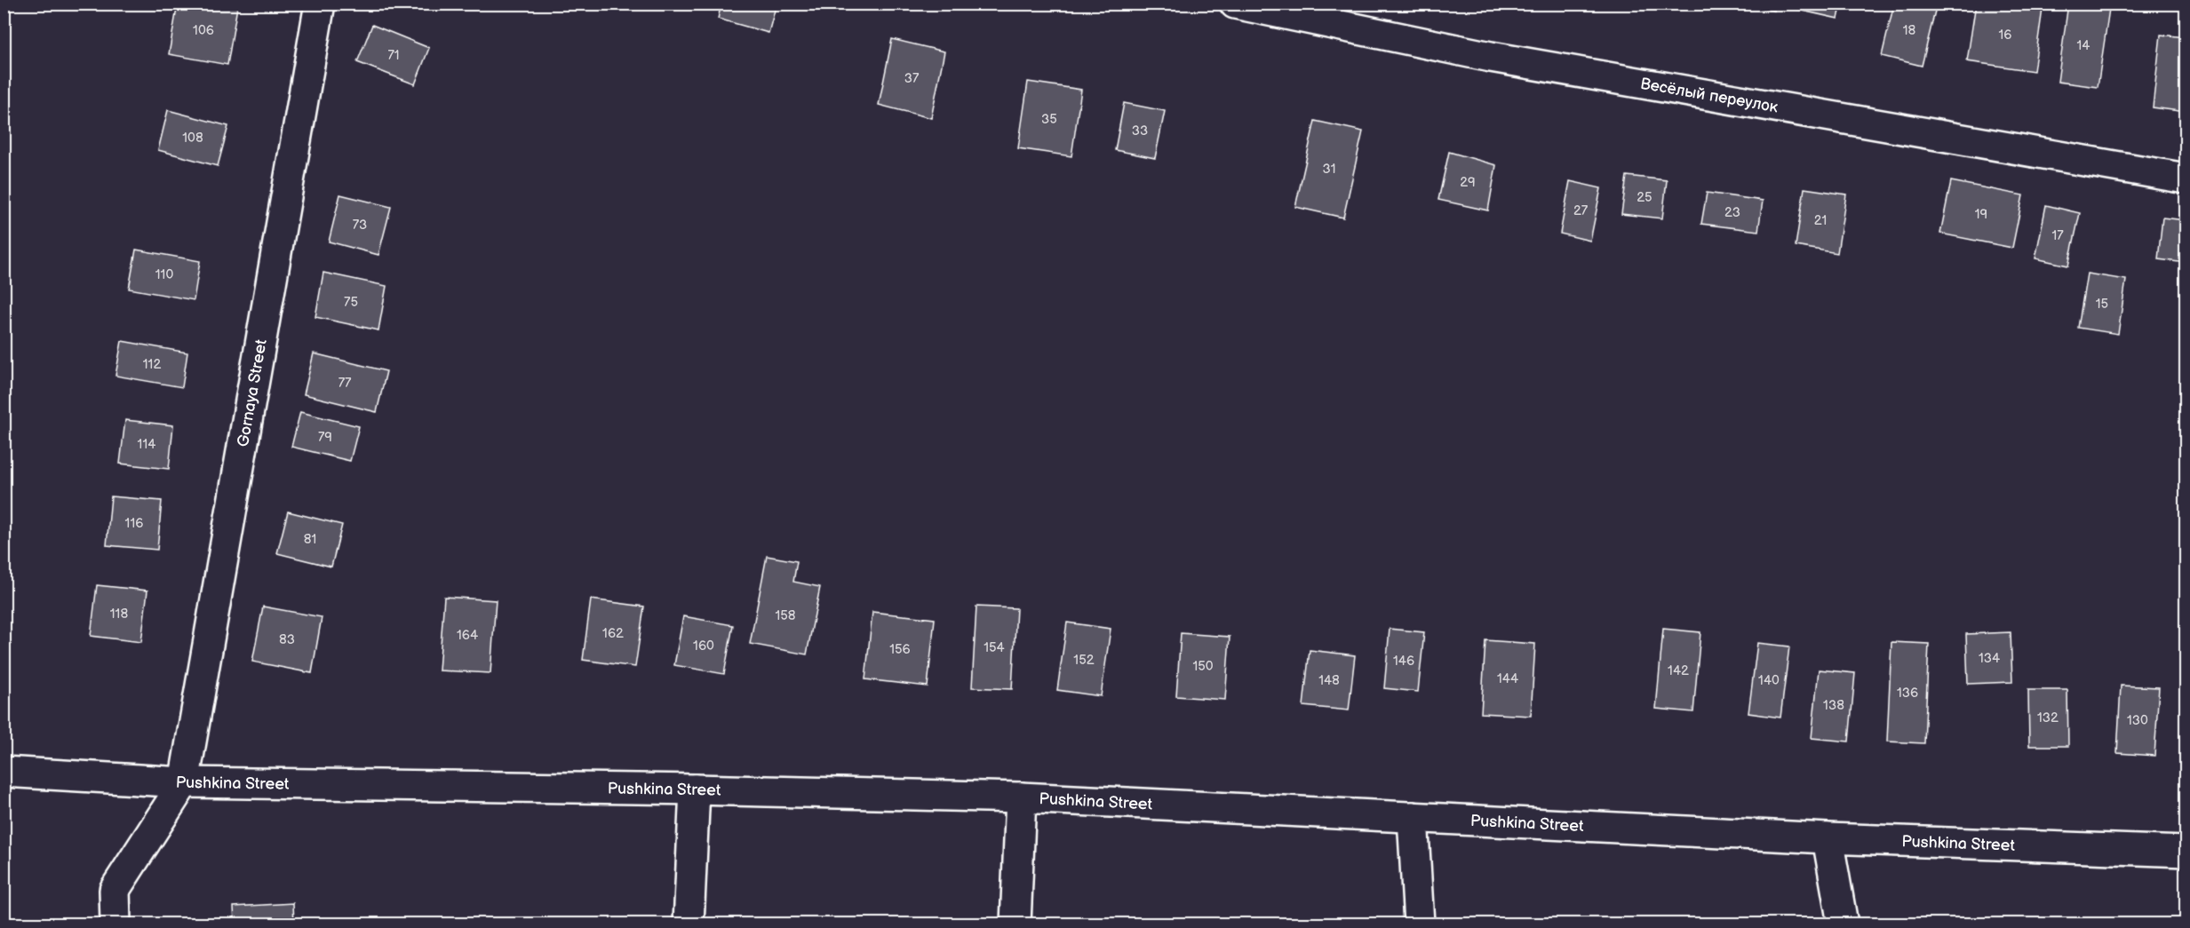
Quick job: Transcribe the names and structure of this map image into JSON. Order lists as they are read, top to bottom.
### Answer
{
  "streets": {
    "street": ["Весёлый переулок", "Gornaya Street", "Pushkina Street"]
  },
  "crossings": [
    ["Gornaya Street", "Pushkina Street"]
  ],
  "house_numbers": [
    "106",
    "18",
    "16",
    "14",
    "71",
    "37",
    "35",
    "33",
    "108",
    "31",
    "29",
    "25",
    "27",
    "23",
    "19",
    "21",
    "73",
    "17",
    "110",
    "75",
    "15",
    "112",
    "77",
    "79",
    "114",
    "116",
    "81",
    "118",
    "158",
    "162",
    "164",
    "83",
    "160",
    "154",
    "156",
    "134",
    "152",
    "146",
    "150",
    "142",
    "144",
    "148",
    "140",
    "136",
    "138",
    "132",
    "130"
  ]
}
